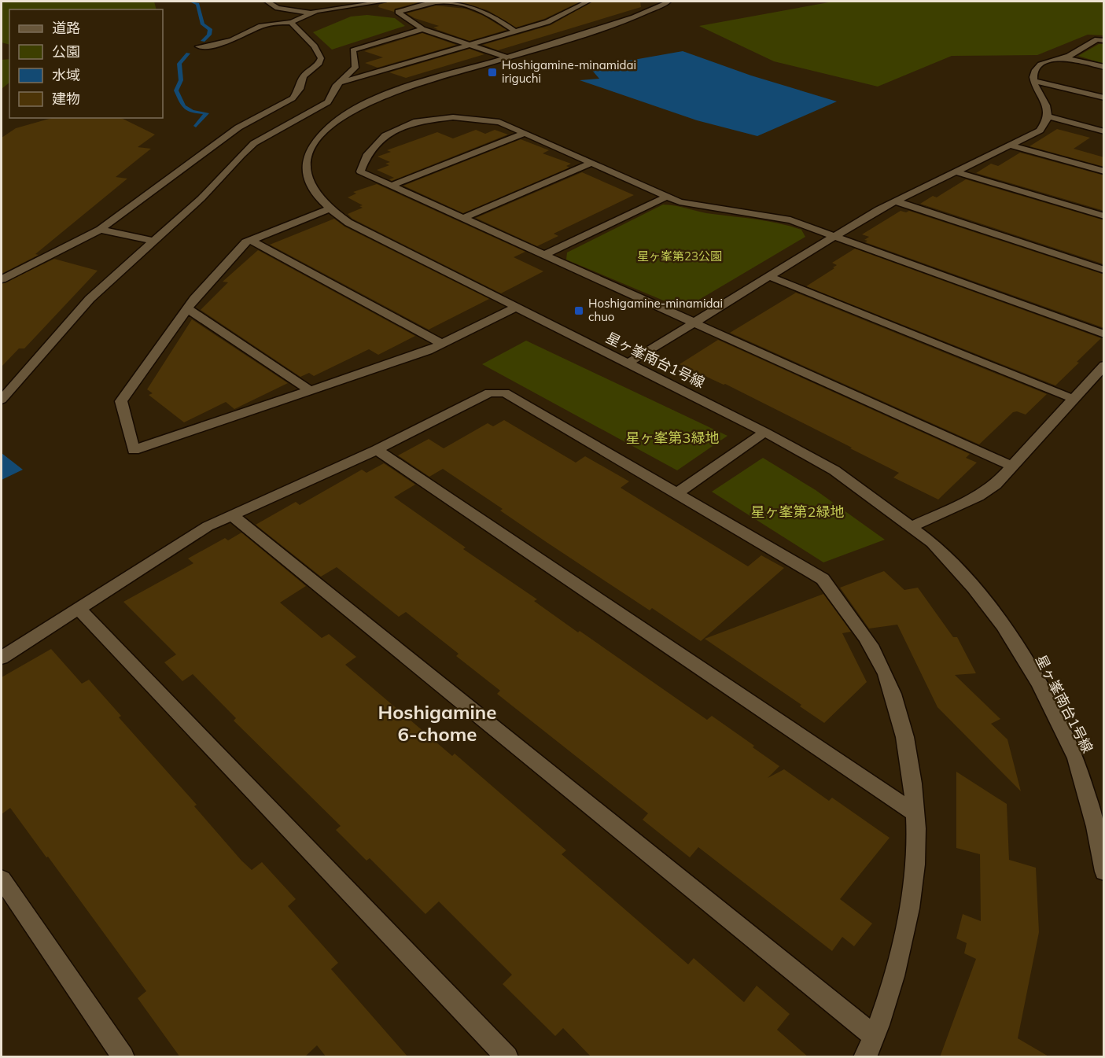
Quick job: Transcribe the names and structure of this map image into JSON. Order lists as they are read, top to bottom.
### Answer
{
  "streets": {
    "street": ["星ヶ峯南台1号線"]
  },
  "districts": ["Hoshigamine 6-chome"],
  "parks": ["星ヶ峯第23公園", "星ヶ峯第3緑地", "星ヶ峯第2緑地"],
  "places": {
    "transit": ["Hoshigamine-minamidai iriguchi", "Hoshigamine-minamidai chuo"]
  },
  "legend": [
    "道路",
    "公園",
    "水域",
    "建物"
  ]
}
